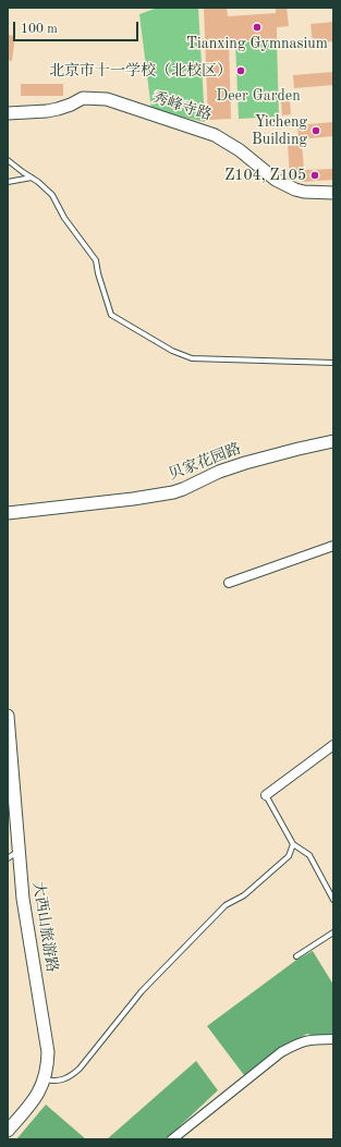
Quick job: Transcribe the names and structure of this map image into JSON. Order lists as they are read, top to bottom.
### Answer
{
  "streets": {
    "street": ["秀峰寺路", "贝家花园路", "大西山旅游路"]
  },
  "parks": ["Deer Garden"],
  "places": [
    "Tianxing Gymnasium",
    "北京市十一学校（北校区）",
    "Yicheng Building",
    "Z104, Z105"
  ],
  "scale_bar": "100 m"
}
